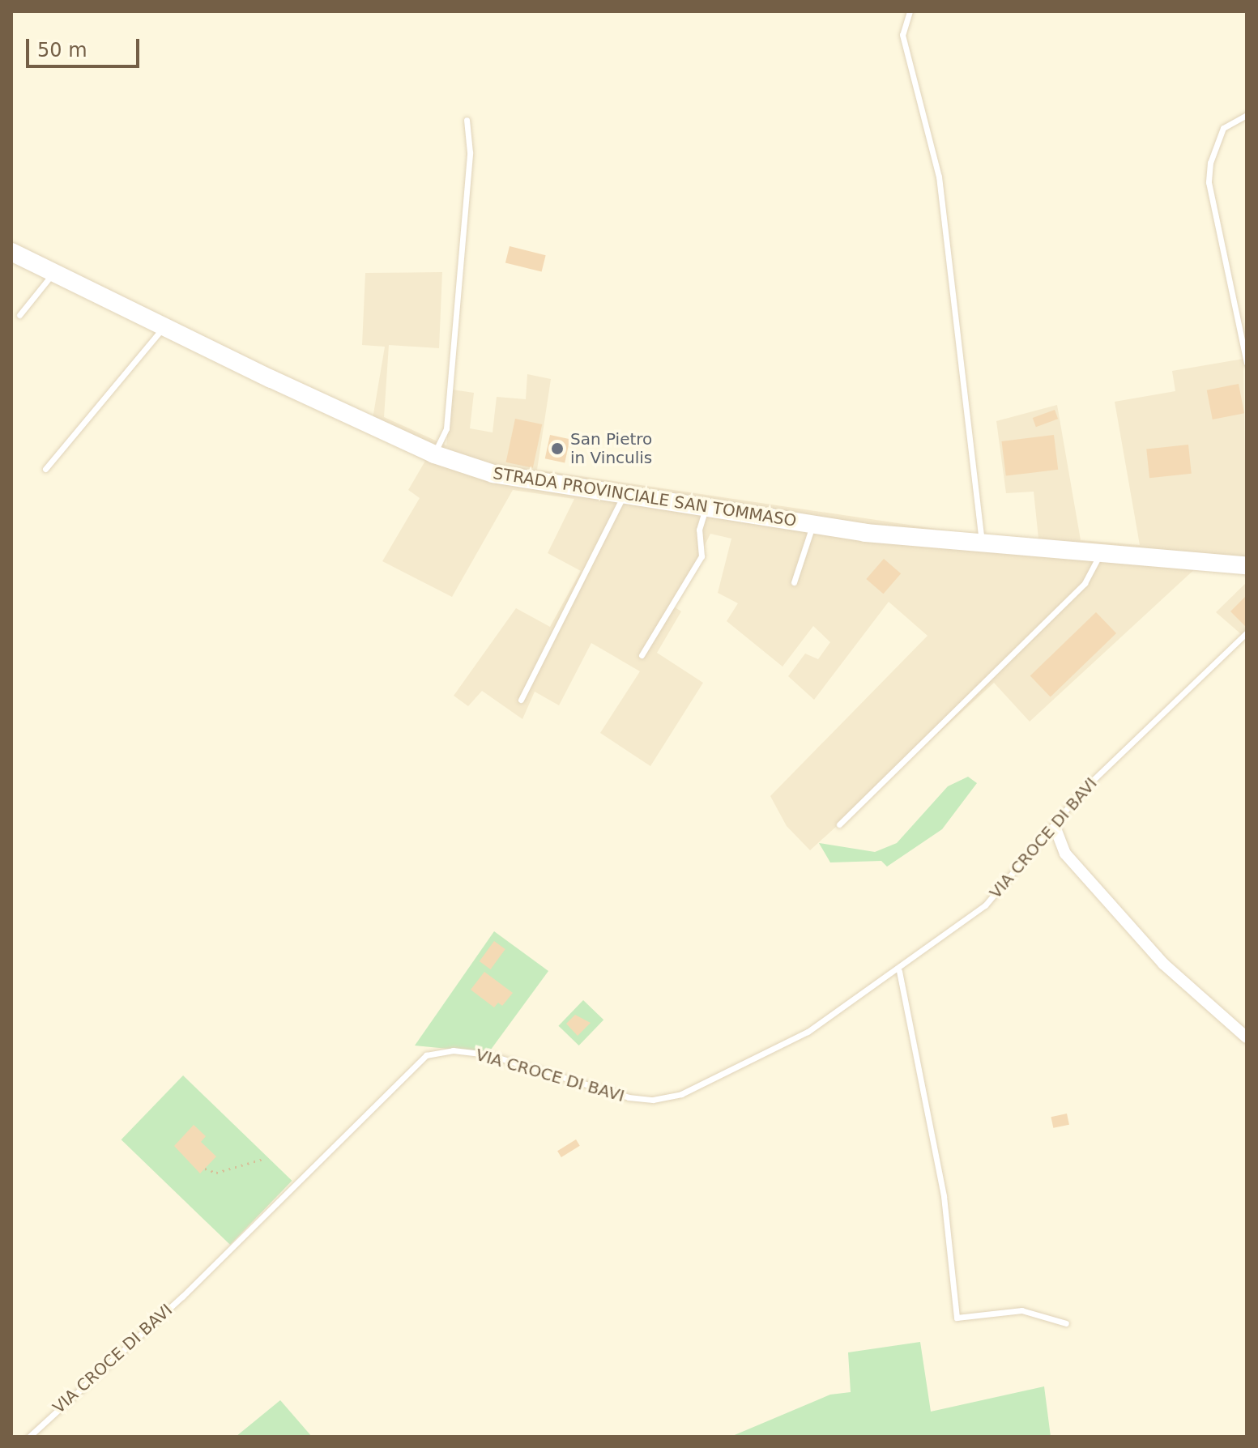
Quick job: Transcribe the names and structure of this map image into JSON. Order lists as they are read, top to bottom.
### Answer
{
  "streets": {
    "street": ["STRADA PROVINCIALE SAN TOMMASO"],
    "lane": ["VIA CROCE DI BAVI"]
  },
  "places": ["San Pietro in Vinculis"],
  "scale_bar": "50 m"
}
